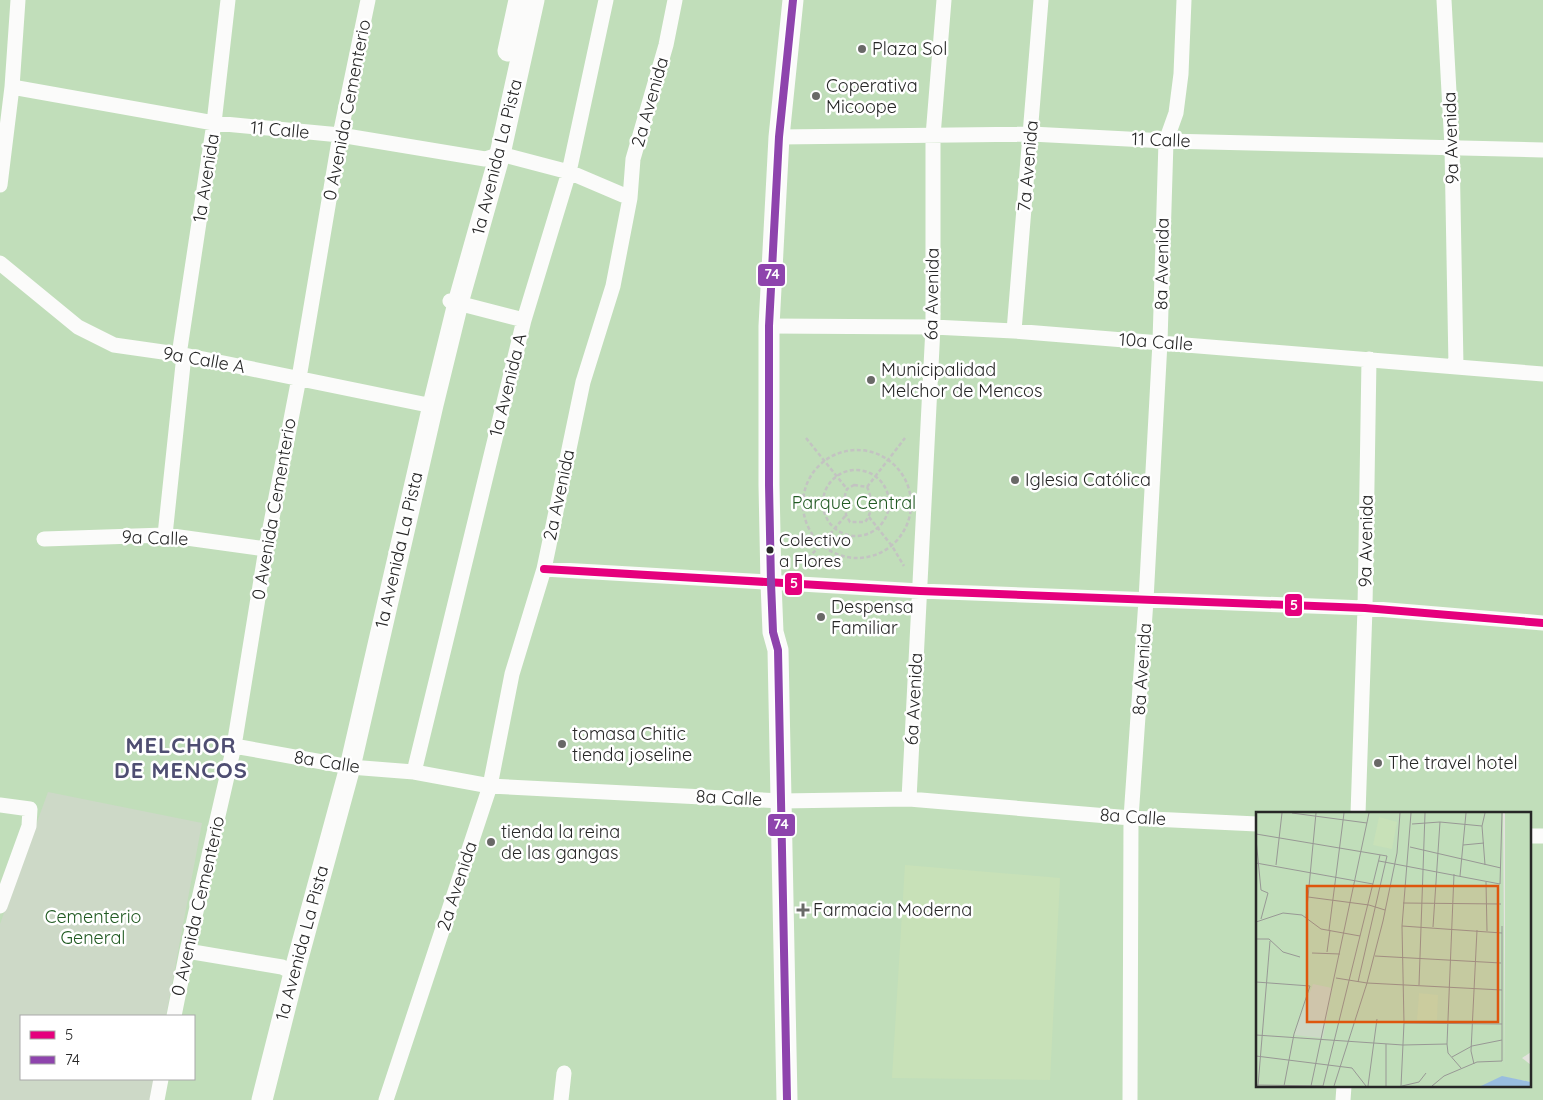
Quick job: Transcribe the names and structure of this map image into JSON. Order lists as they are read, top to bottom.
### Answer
{
  "streets": {
    "street": [
      "2a Avenida",
      "0 Avenida Cementerio",
      "11 Calle",
      "9a Avenida",
      "1a Avenida La Pista",
      "7a Avenida",
      "1a Avenida",
      "8a Avenida",
      "6a Avenida",
      "10a Calle",
      "9a Calle A",
      "1a Avenida A",
      "9a Calle",
      "8a Calle"
    ]
  },
  "crossings": [
    ["2a Avenida", "11 Calle"],
    ["2a Avenida", "8a Calle"],
    ["0 Avenida Cementerio", "11 Calle"],
    ["0 Avenida Cementerio", "9a Calle A"],
    ["0 Avenida Cementerio", "9a Calle"],
    ["0 Avenida Cementerio", "8a Calle"],
    ["11 Calle", "9a Avenida"],
    ["11 Calle", "1a Avenida La Pista"],
    ["11 Calle", "7a Avenida"],
    ["11 Calle", "1a Avenida"],
    ["11 Calle", "8a Avenida"],
    ["11 Calle", "6a Avenida"],
    ["11 Calle", "1a Avenida A"],
    ["9a Avenida", "10a Calle"],
    ["1a Avenida La Pista", "9a Calle A"],
    ["1a Avenida La Pista", "8a Calle"],
    ["7a Avenida", "10a Calle"],
    ["1a Avenida", "9a Calle A"],
    ["1a Avenida", "9a Calle"],
    ["8a Avenida", "10a Calle"],
    ["8a Avenida", "8a Calle"],
    ["6a Avenida", "10a Calle"],
    ["6a Avenida", "8a Calle"],
    ["1a Avenida A", "8a Calle"]
  ],
  "districts": ["MELCHOR DE MENCOS"],
  "parks": ["Parque Central", "Cementerio General"],
  "places": {
    "other": [
      "Plaza Sol",
      "Coperativa Micoope",
      "Municipalidad Melchor de Mencos",
      "Iglesia Católica",
      "Colectivo a Flores",
      "Despensa Familiar",
      "tomasa Chitic tienda joseline",
      "The travel hotel",
      "tienda la reina de las gangas"
    ],
    "health": ["Farmacia Moderna"]
  },
  "lines": ["transit line 74", "transit line 5"],
  "legend": ["5", "74"]
}
